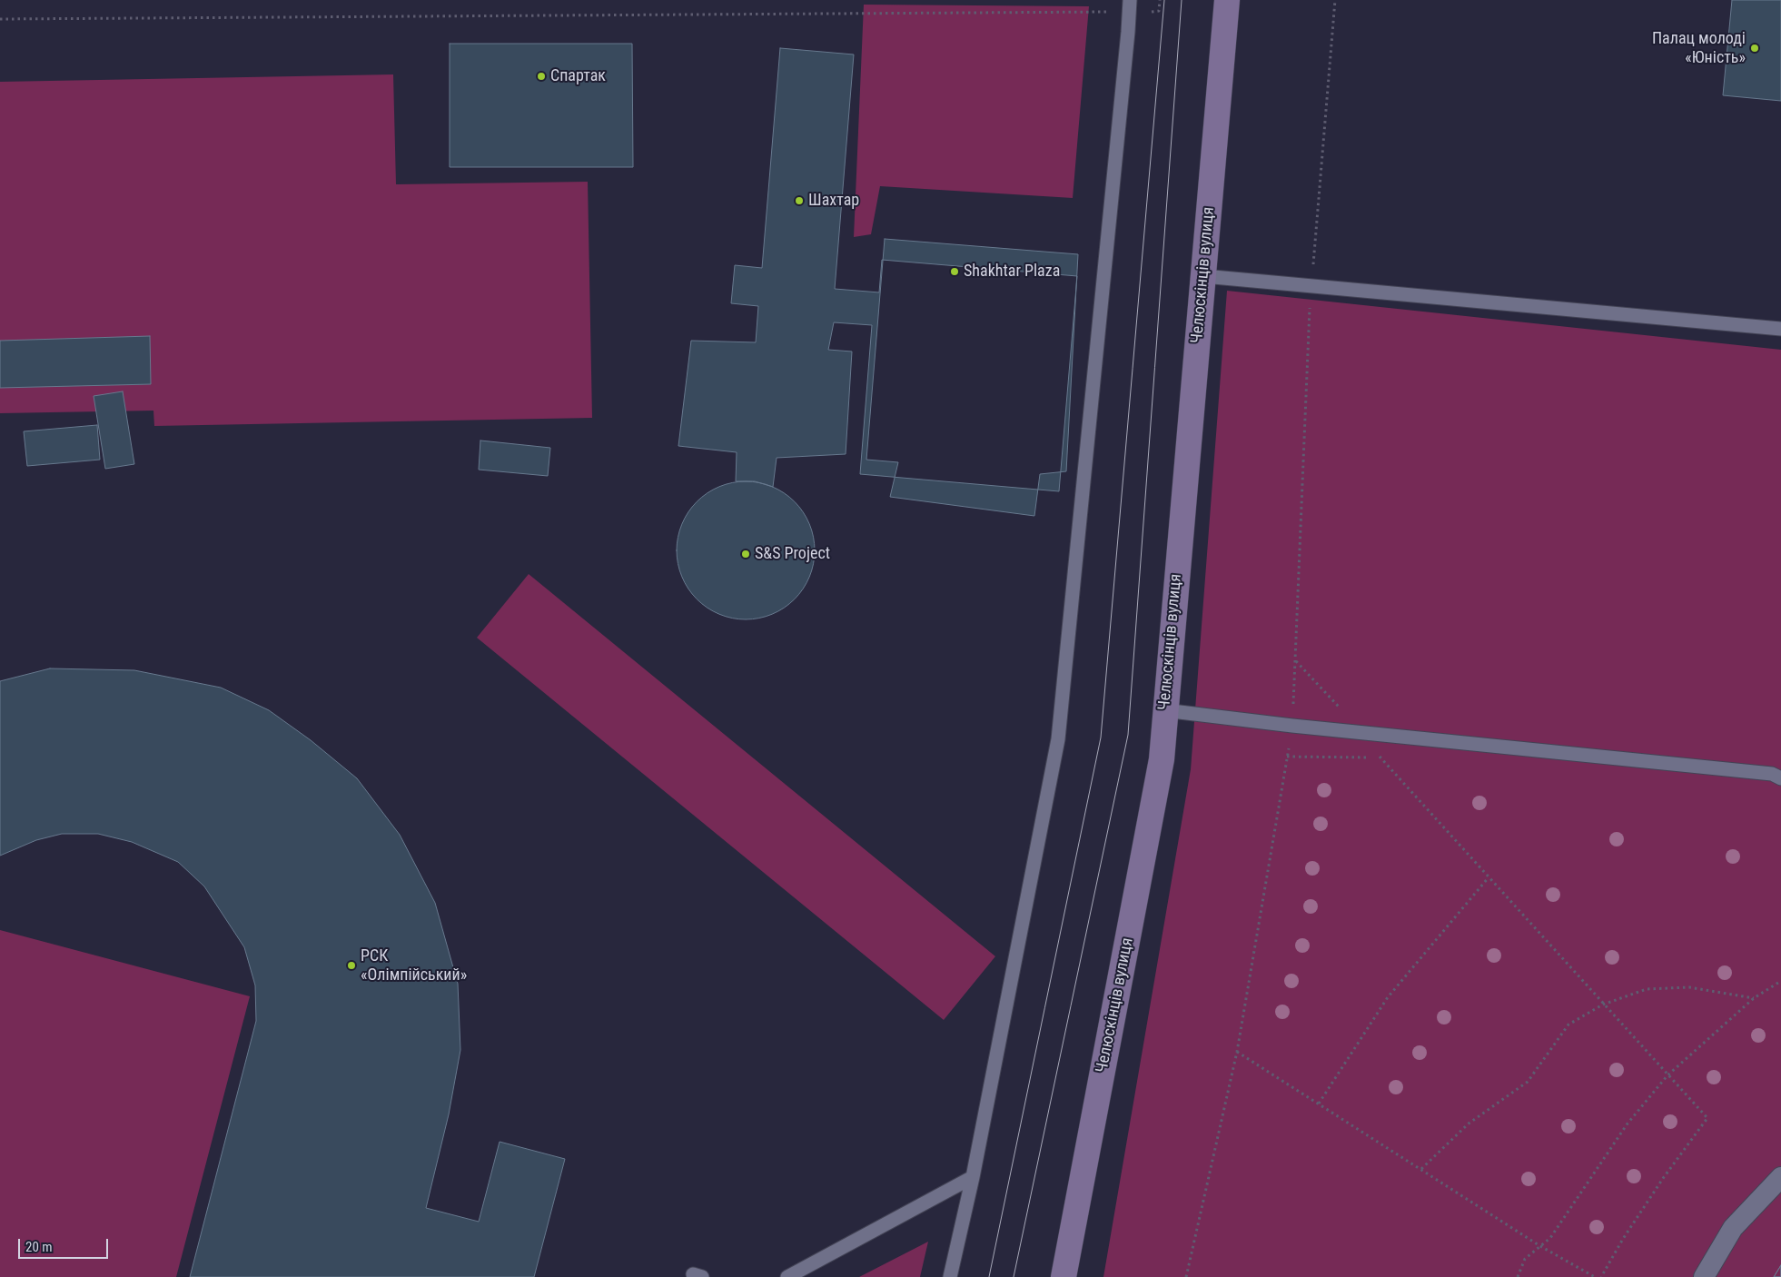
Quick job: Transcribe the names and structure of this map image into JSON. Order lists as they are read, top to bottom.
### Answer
{
  "streets": {
    "main road": ["Челюскінців вулиця"]
  },
  "places": [
    "Палац молоді «Юність»",
    "Спартак",
    "Шахтар",
    "Shakhtar Plaza",
    "S&S Project",
    "РСК «Олімпійський»"
  ],
  "scale_bar": "20 m"
}
